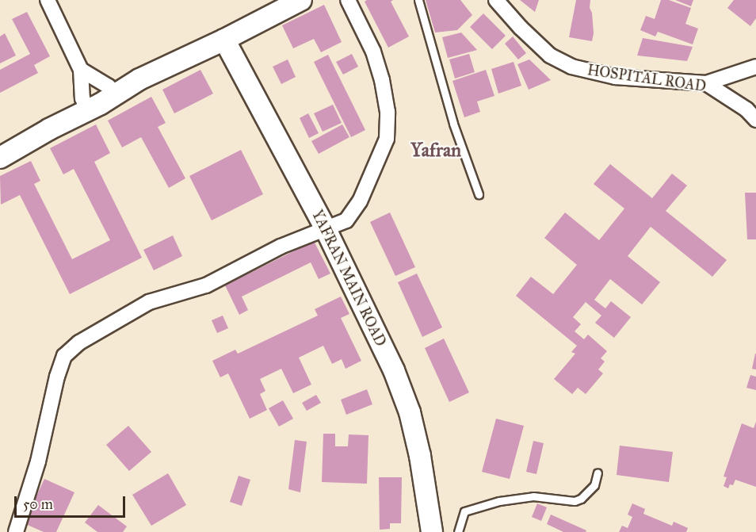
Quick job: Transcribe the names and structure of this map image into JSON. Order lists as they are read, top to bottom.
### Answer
{
  "streets": {
    "main road": ["YAFRAN MAIN ROAD"],
    "street": ["HOSPITAL ROAD"]
  },
  "districts": ["Yafran"],
  "scale_bar": "50 m"
}
